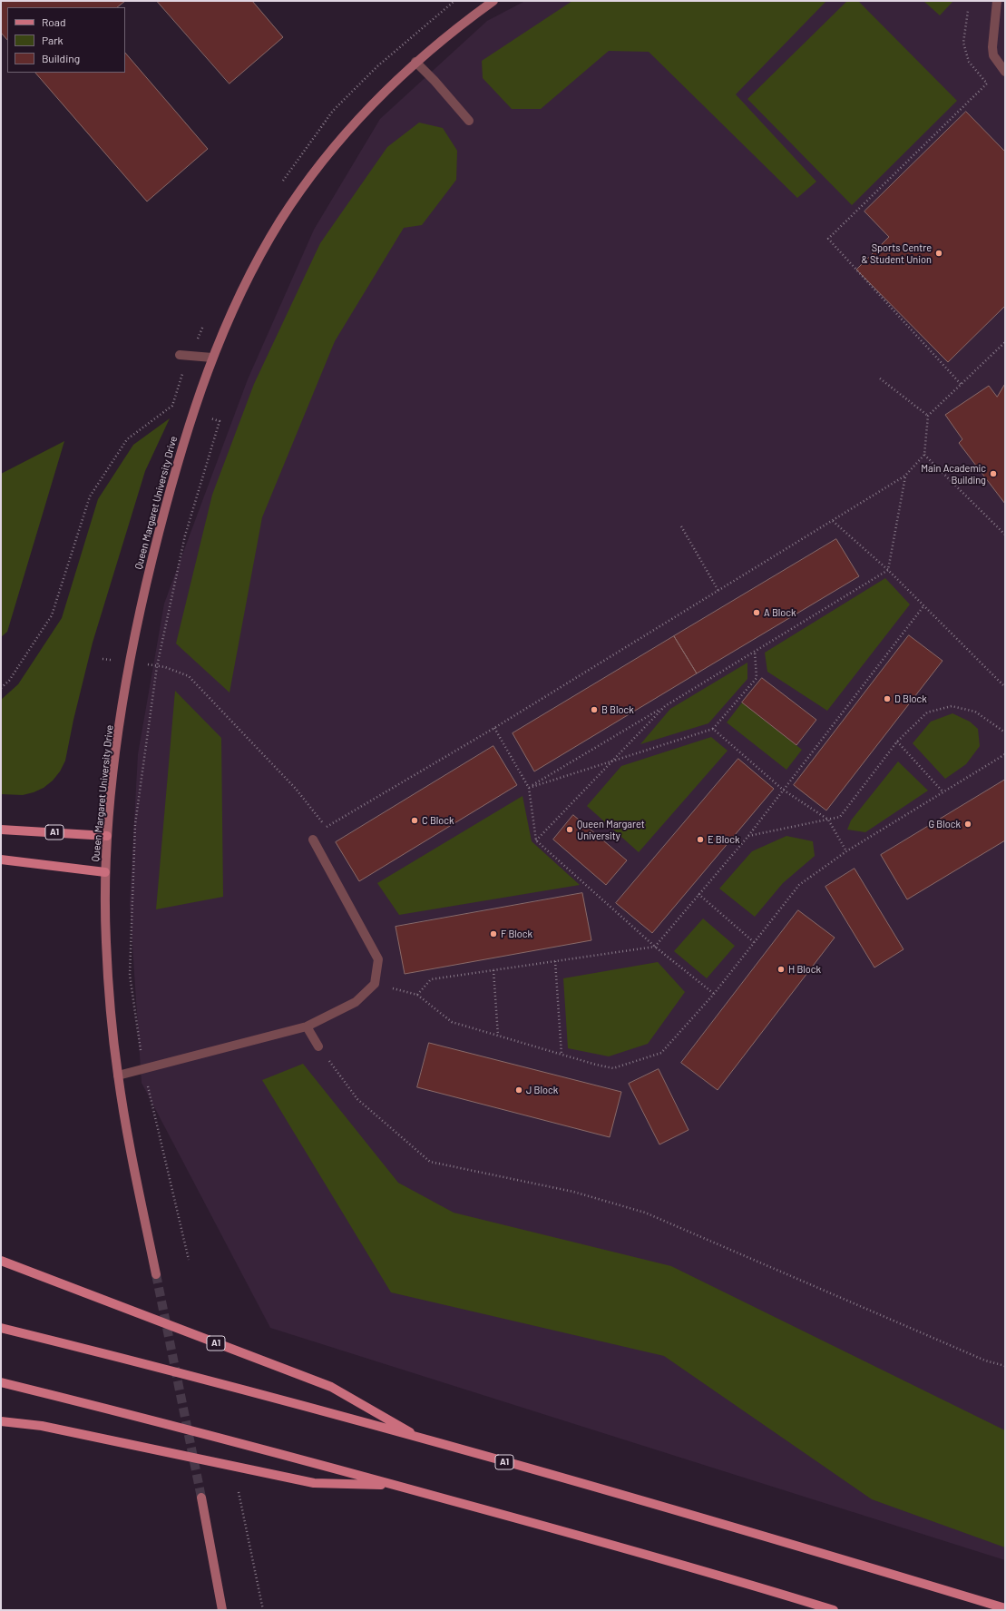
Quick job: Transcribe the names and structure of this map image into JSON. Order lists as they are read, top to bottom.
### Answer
{
  "streets": {
    "main road": ["A1"],
    "street": ["Queen Margaret University Drive"]
  },
  "crossings": [
    ["Queen Margaret University Drive", "A1"]
  ],
  "places": [
    "Sports Centre & Student Union",
    "Main Academic Building",
    "A Block",
    "D Block",
    "B Block",
    "C Block",
    "G Block",
    "Queen Margaret University",
    "E Block",
    "F Block",
    "H Block",
    "J Block"
  ],
  "legend": ["Road", "Park", "Building"]
}
